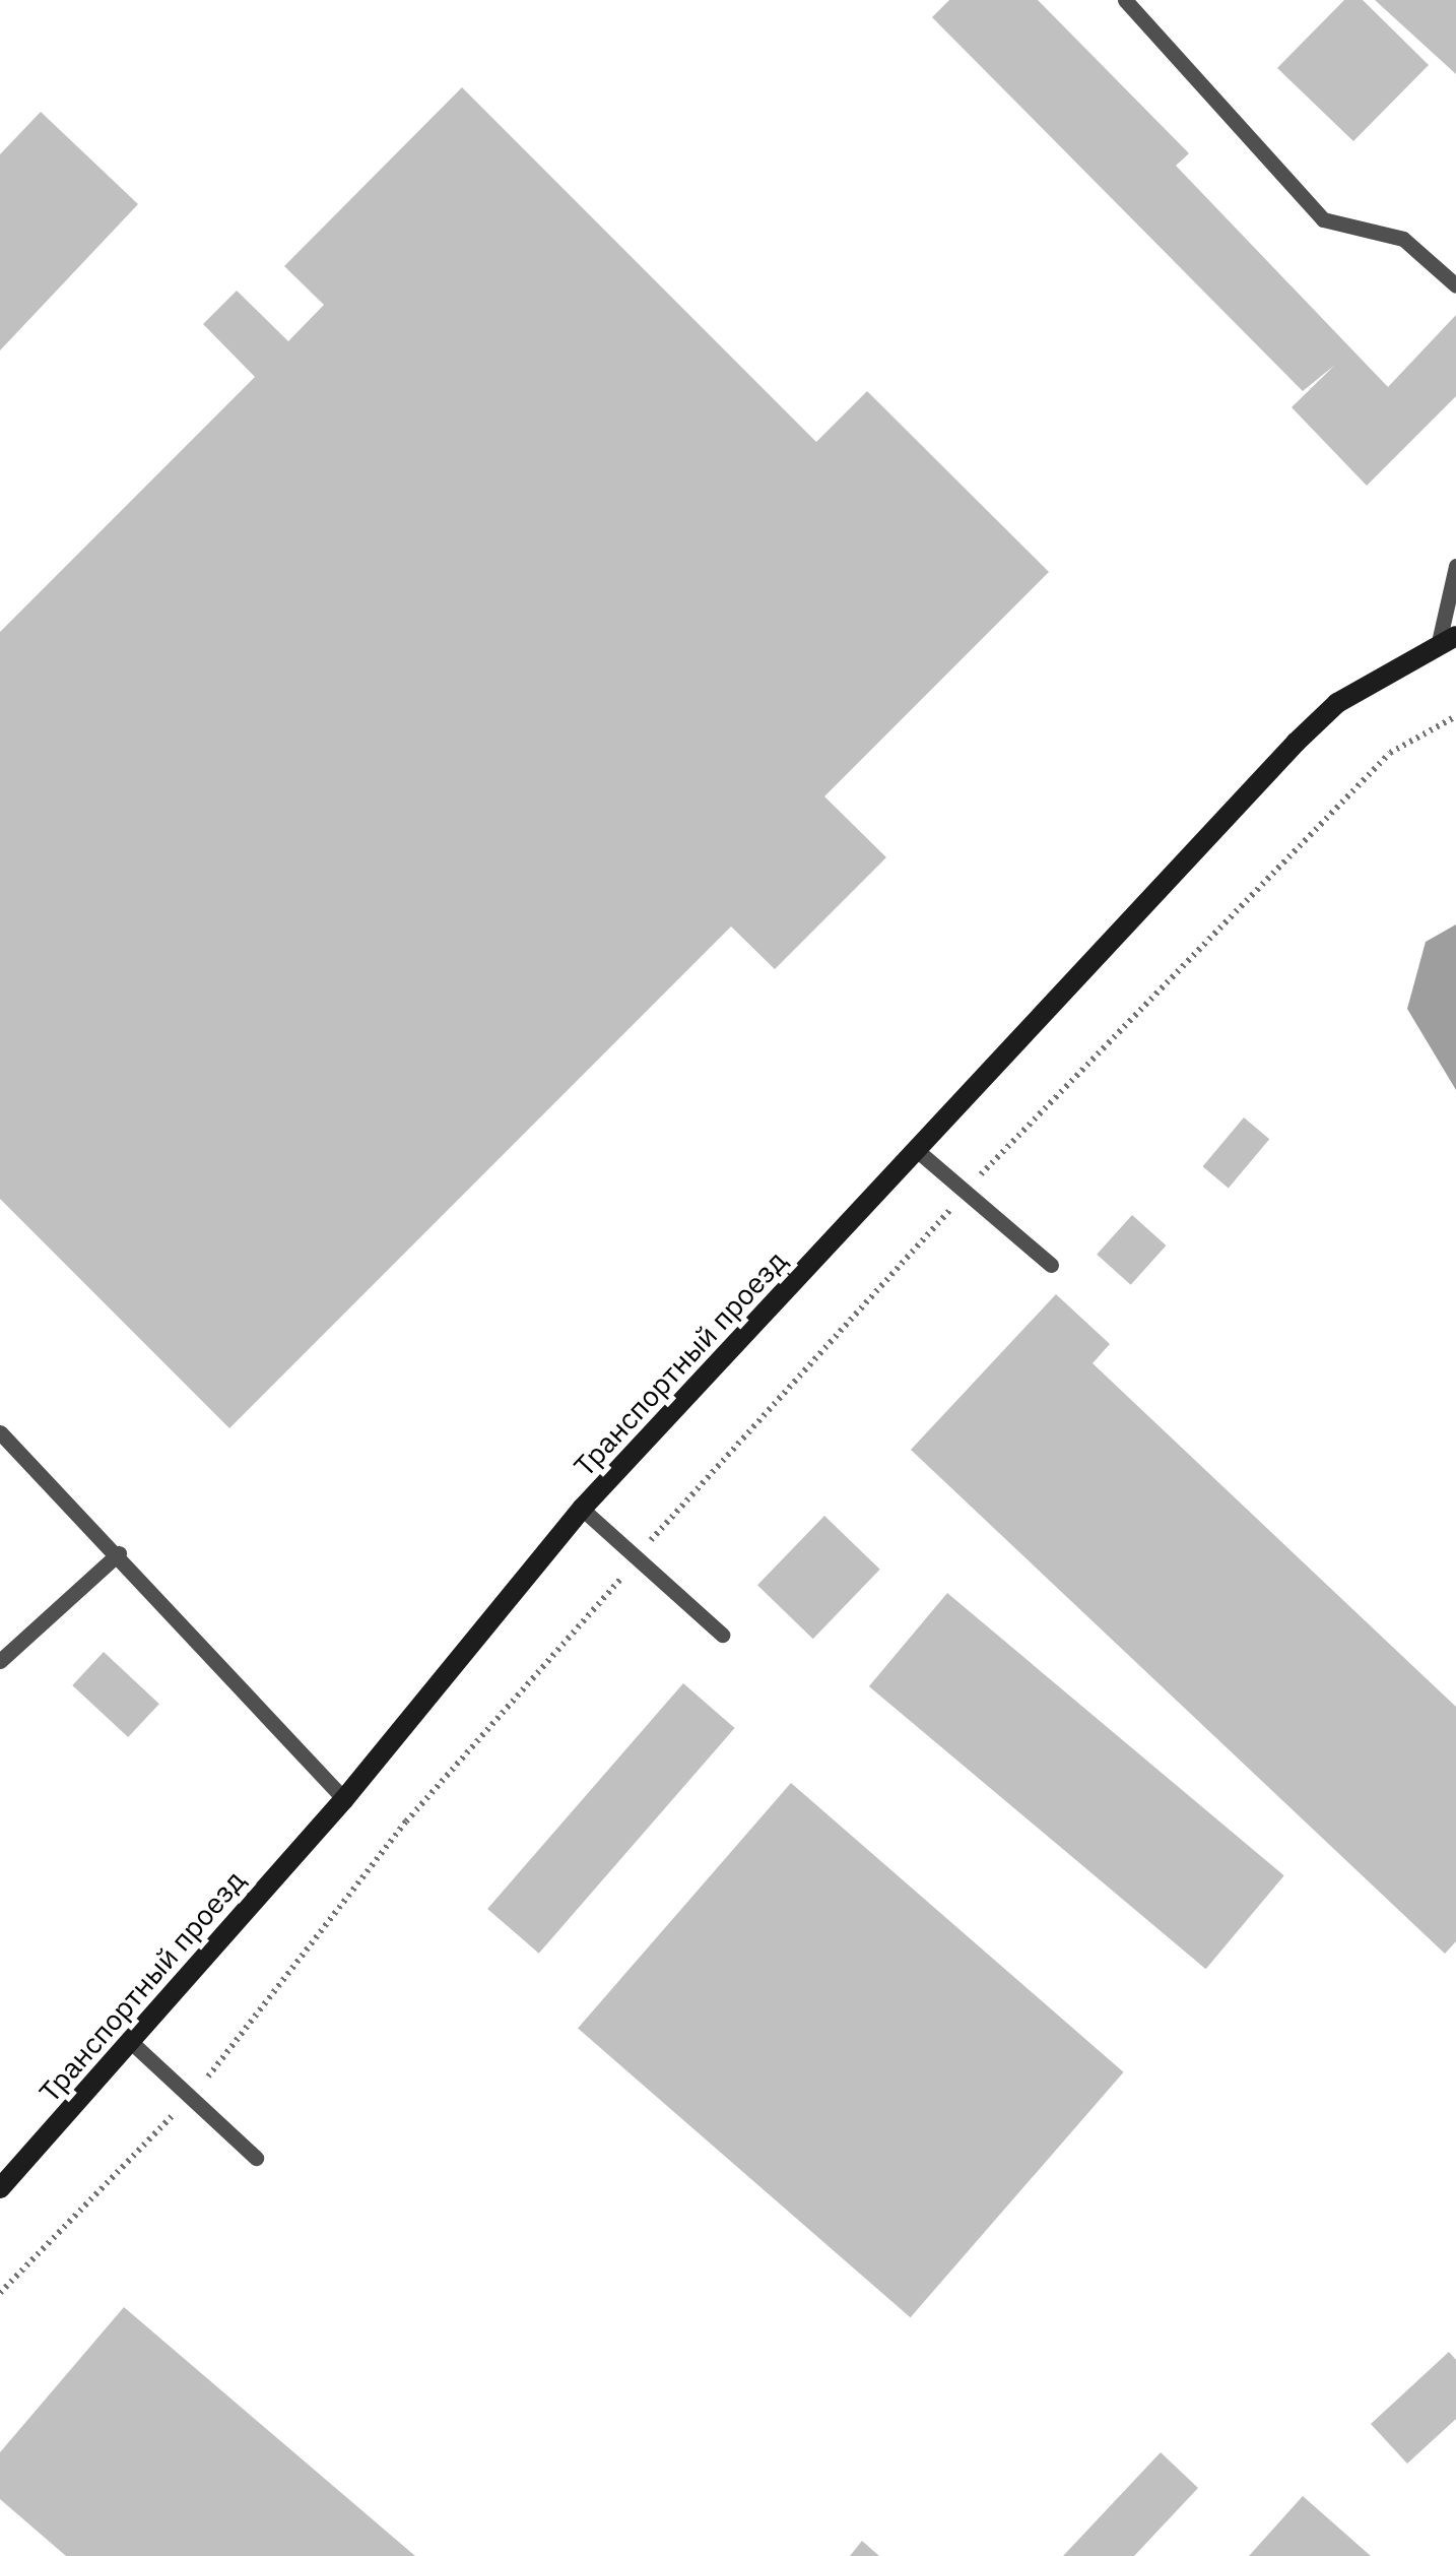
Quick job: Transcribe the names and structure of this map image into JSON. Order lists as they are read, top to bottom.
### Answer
{
  "streets": {
    "main road": ["Транспортный проезд"]
  }
}
